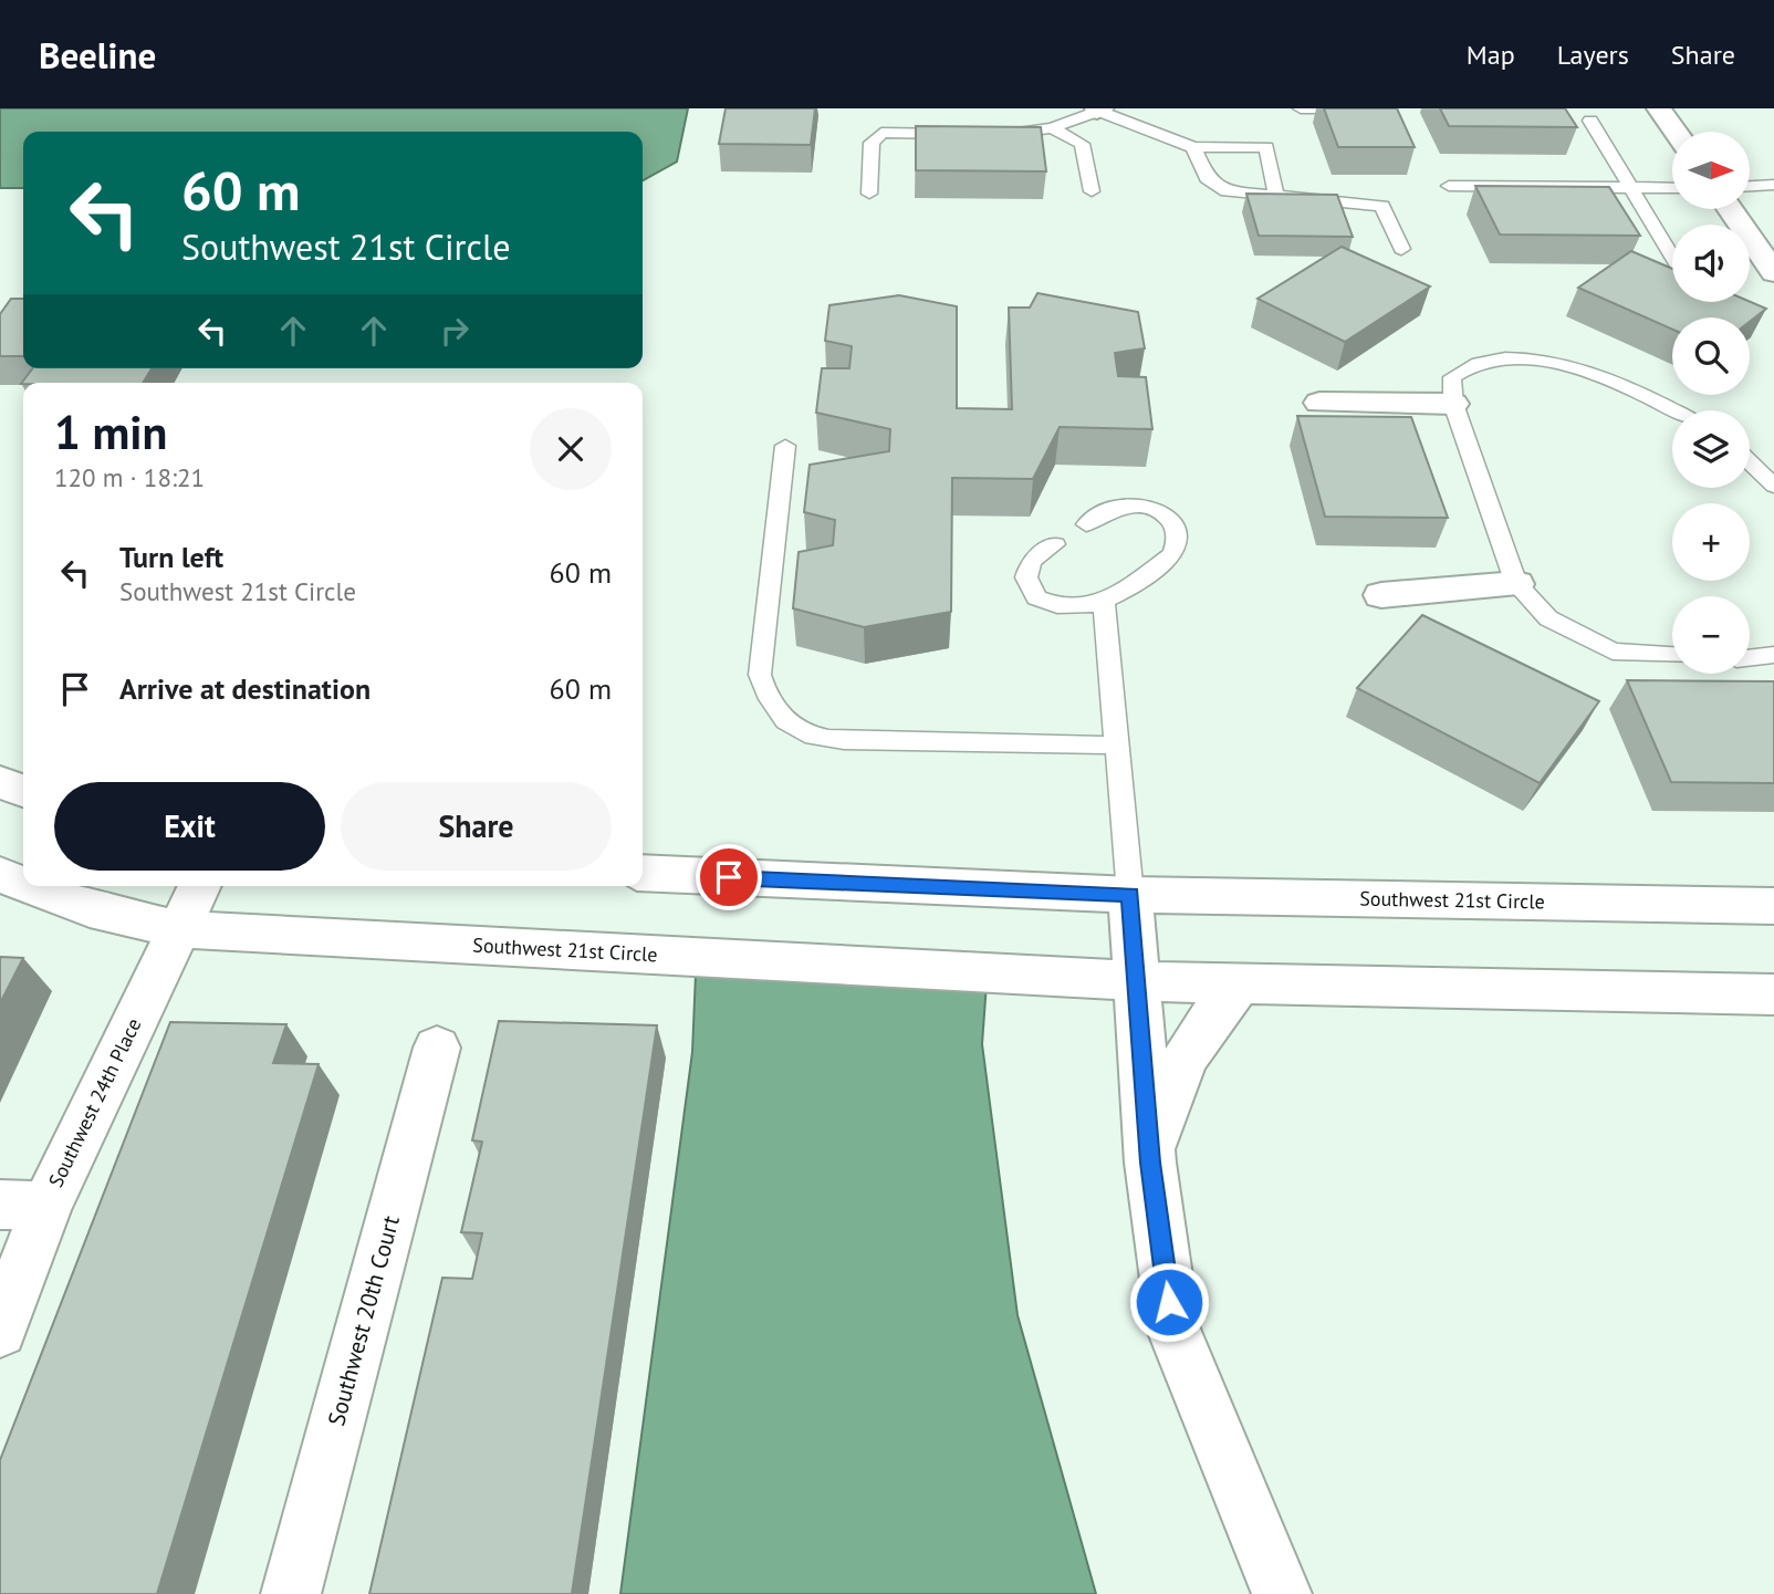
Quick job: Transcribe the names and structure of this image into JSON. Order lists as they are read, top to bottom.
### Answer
{
  "streets": {
    "street": ["Southwest 21st Circle", "Southwest 24th Place", "Southwest 20th Court"]
  },
  "crossings": [
    ["Southwest 21st Circle", "Southwest 24th Place"]
  ],
  "north": "right",
  "page": {
    "header": "Beeline",
    "nav": ["Map", "Layers", "Share"],
    "map_buttons": ["+", "−"],
    "turn": ["60 m", "Southwest 21st Circle"],
    "heading": ["1 min", "120 m · 18:21"],
    "list": [
      {
        "name": "Turn left",
        "note": "Southwest 21st Circle",
        "value": "60 m"
      },
      {
        "name": "Arrive at destination",
        "value": "60 m"
      }
    ],
    "buttons": ["Exit", "Share"]
  }
}
